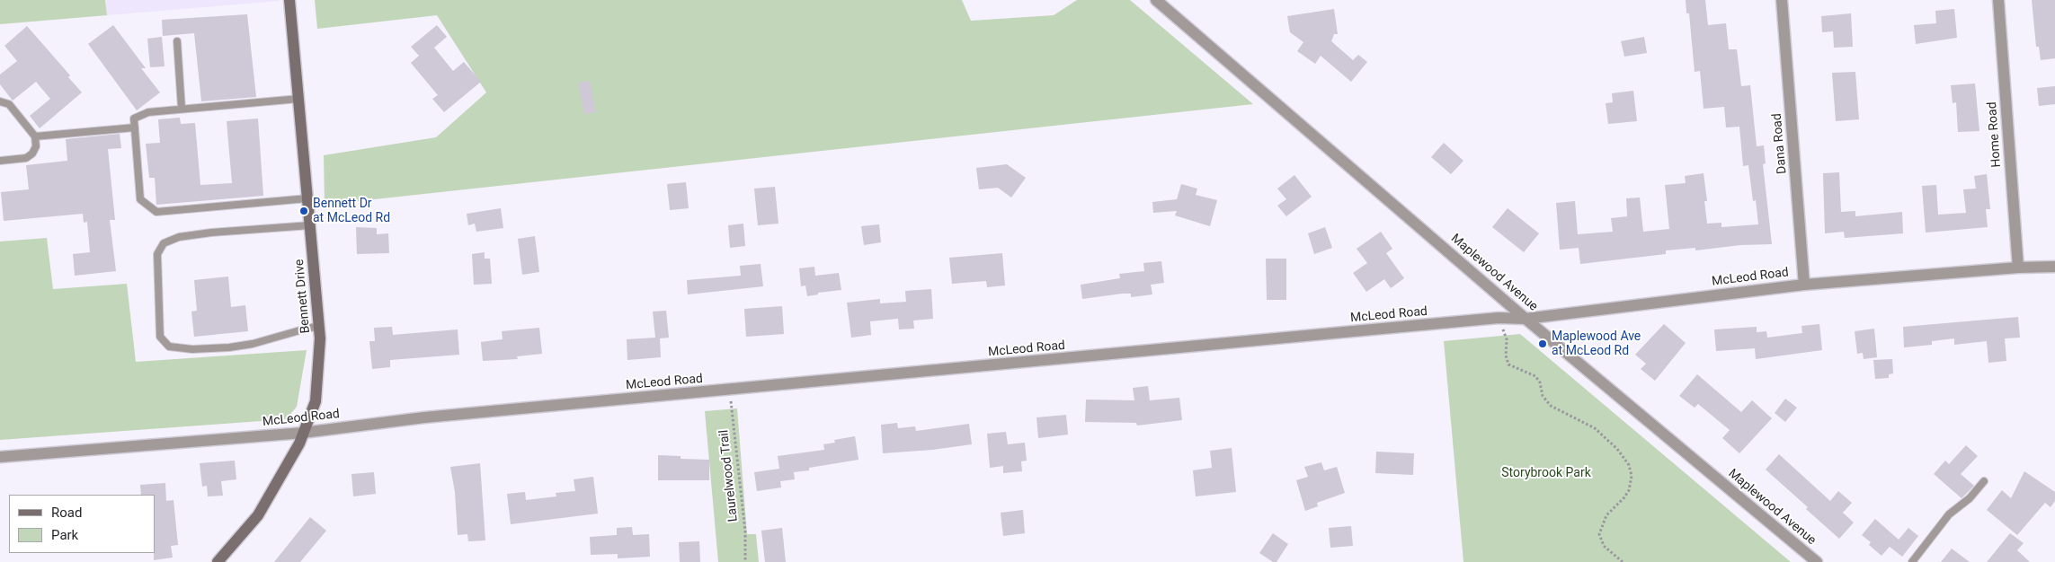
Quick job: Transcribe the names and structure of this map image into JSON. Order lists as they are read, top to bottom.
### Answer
{
  "streets": {
    "main road": ["Bennett Drive"],
    "street": [
      "Home Road",
      "Dana Road",
      "Maplewood Avenue",
      "McLeod Road"
    ],
    "path": ["Laurelwood Trail"]
  },
  "crossings": [
    ["Home Road", "McLeod Road"],
    ["Dana Road", "McLeod Road"],
    ["Maplewood Avenue", "McLeod Road"],
    ["McLeod Road", "Bennett Drive"],
    ["McLeod Road", "Laurelwood Trail"]
  ],
  "parks": ["Storybrook Park"],
  "places": ["Bennett Dr at McLeod Rd", "Maplewood Ave at McLeod Rd"],
  "legend": ["Road", "Park"]
}
